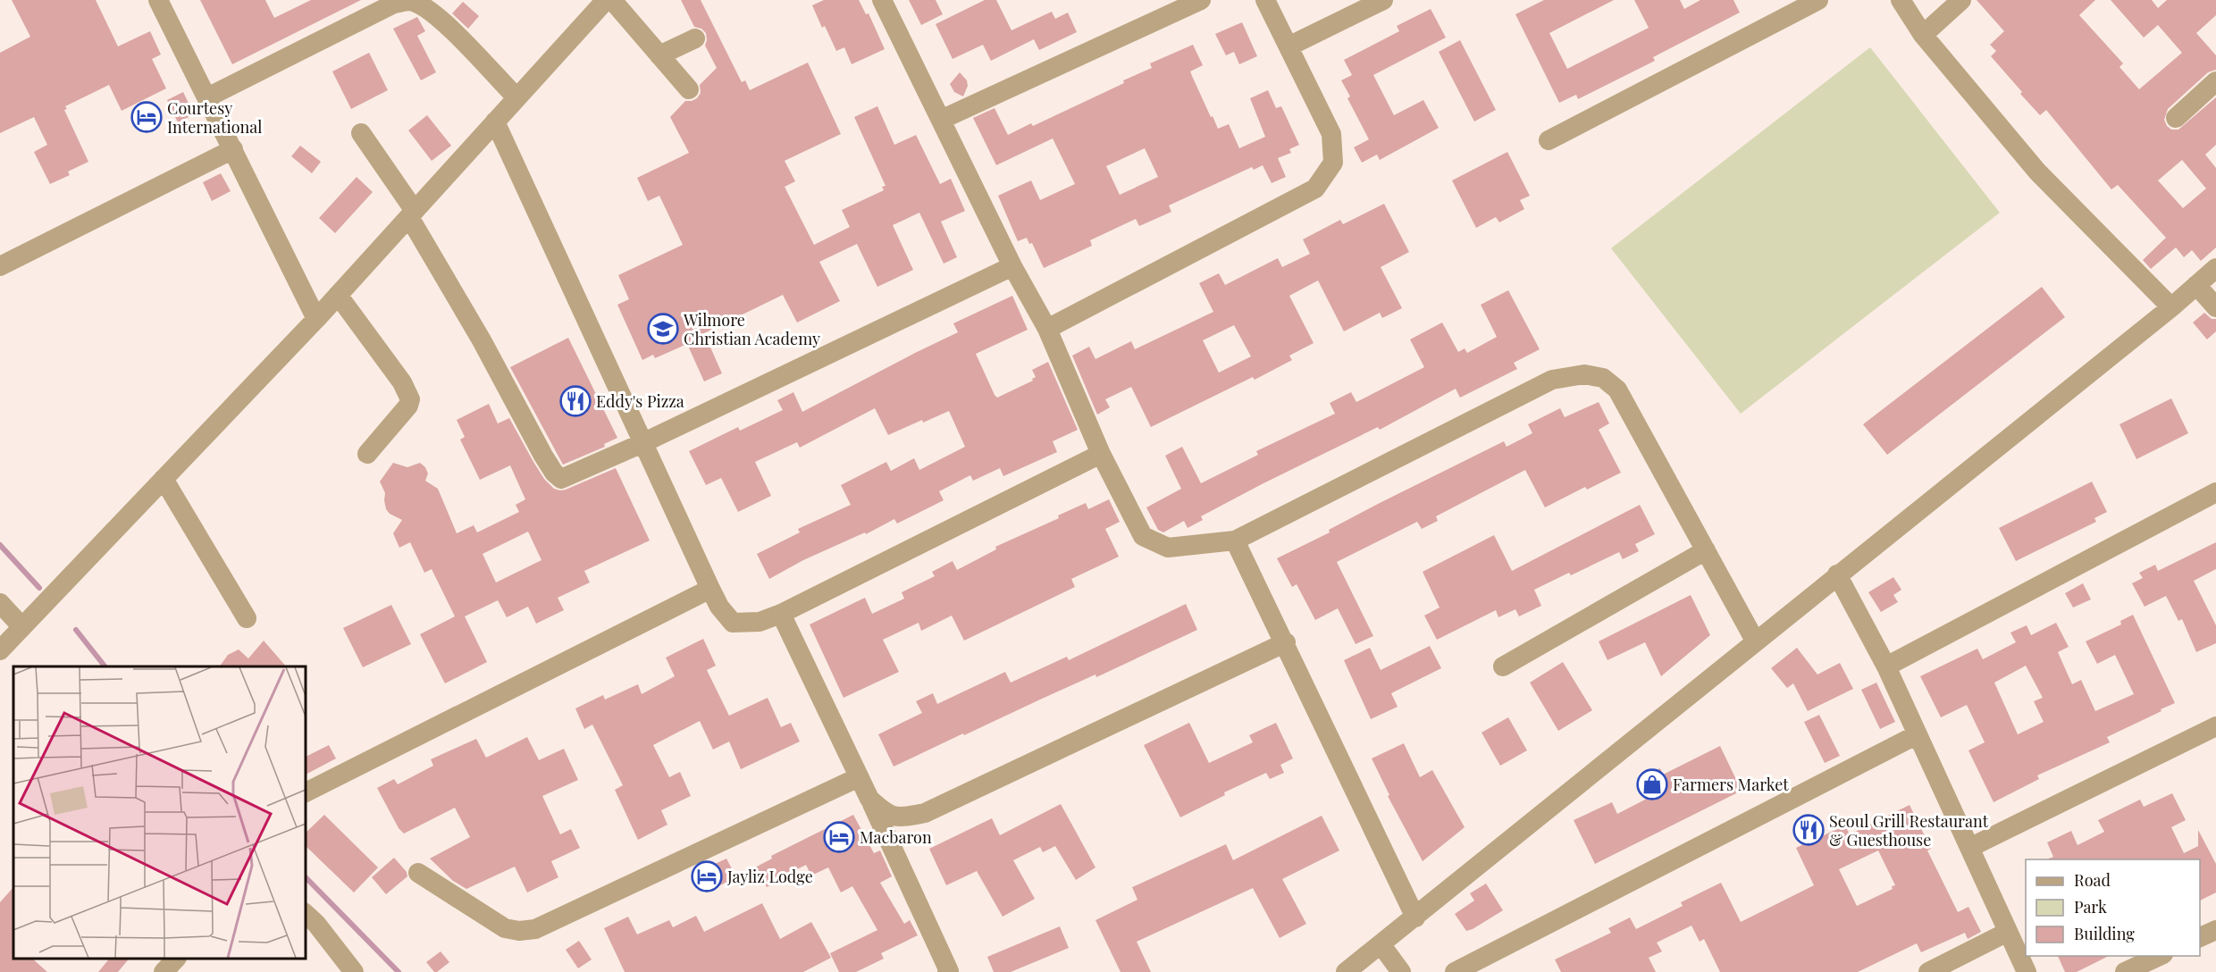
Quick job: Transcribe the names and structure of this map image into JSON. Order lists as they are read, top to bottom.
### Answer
{
  "places": {
    "hotel": ["Courtesy International", "Macbaron", "Jayliz Lodge"],
    "school or university": ["Wilmore Christian Academy"],
    "restaurant": ["Eddy's Pizza", "Seoul Grill Restaurant & Guesthouse"],
    "shop": ["Farmers Market"]
  },
  "legend": ["Road", "Park", "Building"]
}
